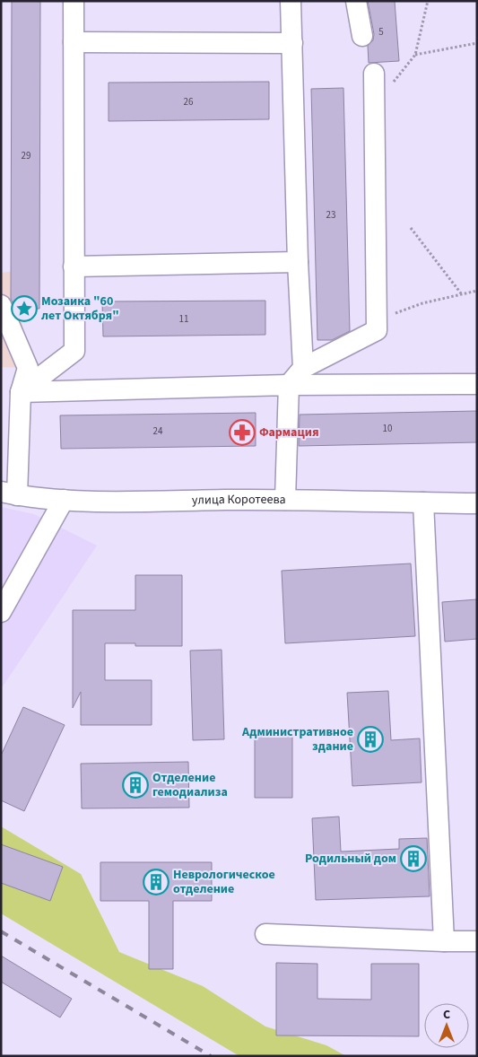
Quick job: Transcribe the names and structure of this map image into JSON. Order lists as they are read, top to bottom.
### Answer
{
  "streets": {
    "street": ["улица Коротеева"]
  },
  "places": {
    "place": ["Мозаика \"60 лет Октября\""],
    "pharmacy": ["Фармация"],
    "building": [
      "Административное здание",
      "Отделение гемодиализа",
      "Родильный дом",
      "Неврологическое отделение"
    ]
  },
  "house_numbers": [
    "5",
    "26",
    "29",
    "23",
    "11",
    "10",
    "24"
  ],
  "north": "top"
}
